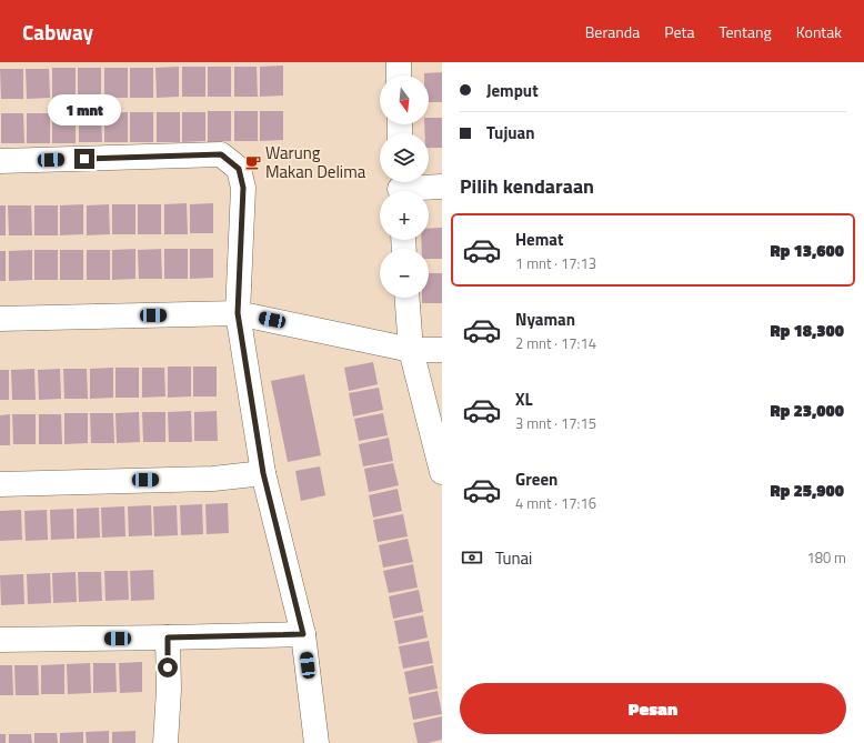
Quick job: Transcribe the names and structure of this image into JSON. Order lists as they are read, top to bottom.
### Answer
{
  "places": {
    "cafe": ["Warung Makan Delima"]
  },
  "north": "bottom",
  "page": {
    "header": "Cabway",
    "nav": [
      "Beranda",
      "Peta",
      "Tentang",
      "Kontak"
    ],
    "banner": ["Jemput", "Tujuan"],
    "map_buttons": ["+", "−"],
    "bubble": "1 mnt",
    "heading": "Pilih kendaraan",
    "list": [
      {
        "name": "Hemat",
        "note": "1 mnt · 17:13",
        "value": "Rp 13,600"
      },
      {
        "name": "Nyaman",
        "note": "2 mnt · 17:14",
        "value": "Rp 18,300"
      },
      {
        "name": "XL",
        "note": "3 mnt · 17:15",
        "value": "Rp 23,000"
      },
      {
        "name": "Green",
        "note": "4 mnt · 17:16",
        "value": "Rp 25,900"
      }
    ],
    "pay": ["Tunai", "180 m"],
    "buttons": "Pesan"
  }
}
